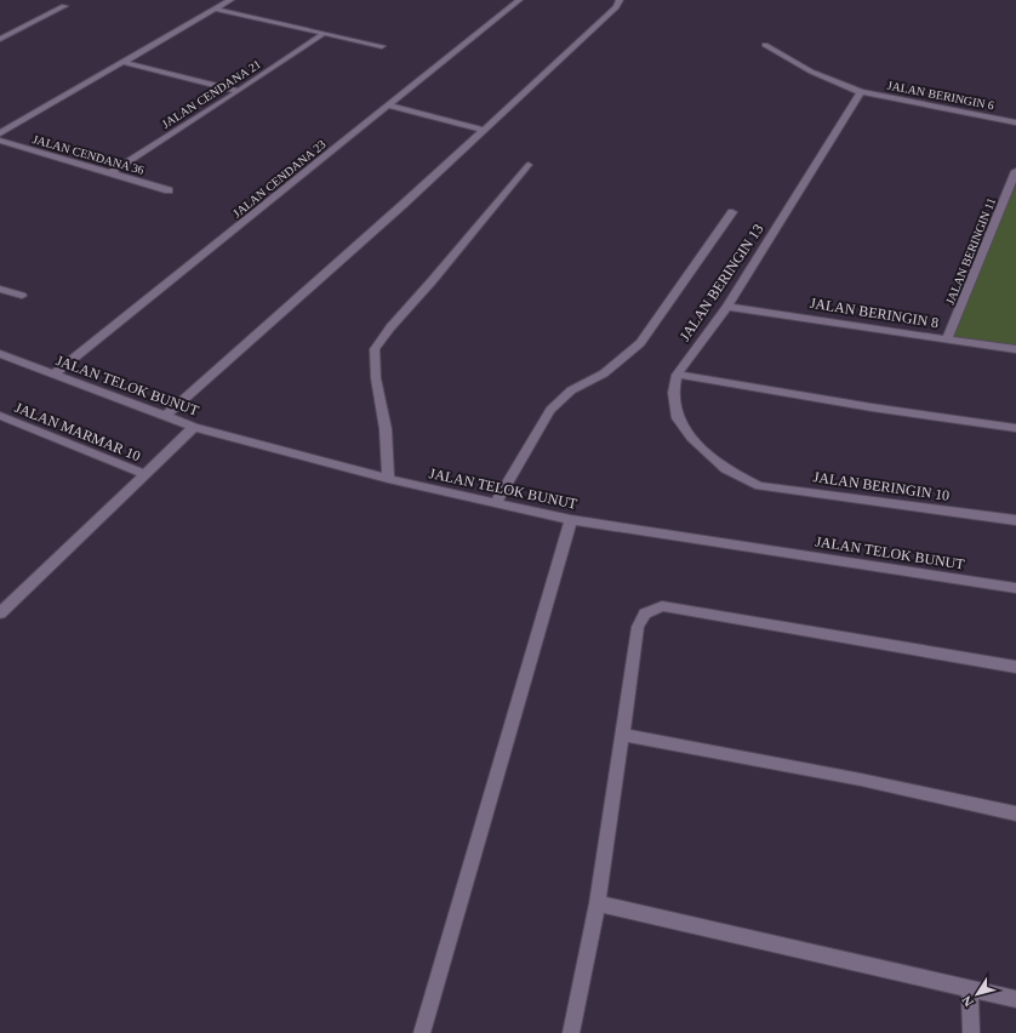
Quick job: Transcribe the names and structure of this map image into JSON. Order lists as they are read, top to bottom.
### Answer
{
  "streets": {
    "street": [
      "JALAN CENDANA 21",
      "JALAN BERINGIN 6",
      "JALAN CENDANA 36",
      "JALAN CENDANA 23",
      "JALAN BERINGIN 11",
      "JALAN BERINGIN 13",
      "JALAN BERINGIN 8",
      "JALAN TELOK BUNUT",
      "JALAN MARMAR 10",
      "JALAN BERINGIN 10"
    ]
  },
  "crossings": [
    ["JALAN CENDANA 21", "JALAN CENDANA 36"],
    ["JALAN BERINGIN 6", "JALAN BERINGIN 13"],
    ["JALAN CENDANA 23", "JALAN TELOK BUNUT"],
    ["JALAN BERINGIN 11", "JALAN BERINGIN 8"],
    ["JALAN BERINGIN 13", "JALAN BERINGIN 8"],
    ["JALAN BERINGIN 13", "JALAN BERINGIN 10"]
  ],
  "north": "bottom left"
}
